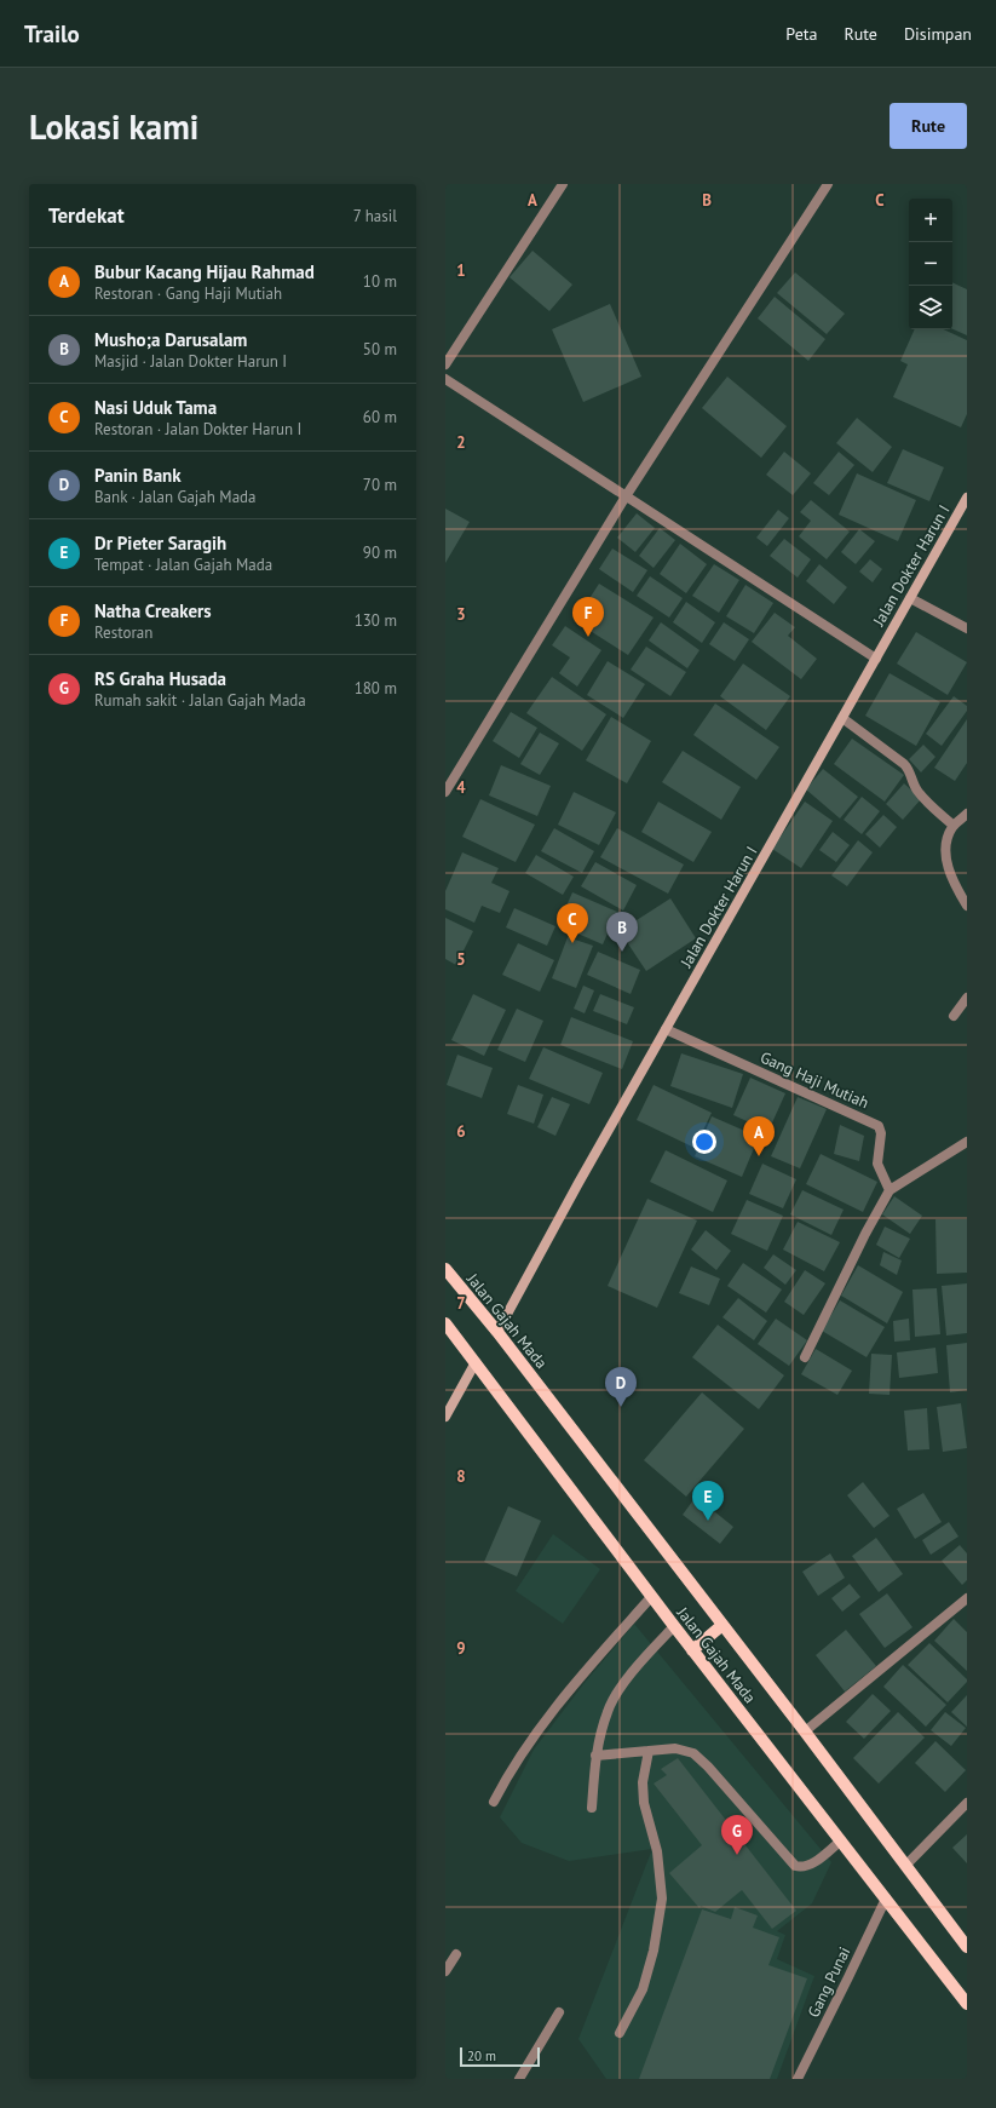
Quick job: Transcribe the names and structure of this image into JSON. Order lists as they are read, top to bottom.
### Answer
{
  "streets": {
    "main road": ["Jalan Gajah Mada"],
    "street": ["Jalan Dokter Harun I", "Gang Haji Mutiah", "Gang Punai"]
  },
  "crossings": [
    ["Jalan Dokter Harun I", "Gang Haji Mutiah"],
    ["Jalan Dokter Harun I", "Jalan Gajah Mada"],
    ["Jalan Gajah Mada", "Gang Punai"]
  ],
  "scale_bar": "20 m",
  "page": {
    "header": "Trailo",
    "nav": ["Peta", "Rute", "Disimpan"],
    "buttons": "Rute",
    "title": "Lokasi kami",
    "heading": ["Terdekat", "7 hasil"],
    "map_buttons": ["+", "−"],
    "list": [
      {
        "mark": "A",
        "name": "Bubur Kacang Hijau Rahmad",
        "note": "Restoran · Gang Haji Mutiah",
        "value": "10 m"
      },
      {
        "mark": "B",
        "name": "Musho;a Darusalam",
        "note": "Masjid · Jalan Dokter Harun I",
        "value": "50 m"
      },
      {
        "mark": "C",
        "name": "Nasi Uduk Tama",
        "note": "Restoran · Jalan Dokter Harun I",
        "value": "60 m"
      },
      {
        "mark": "D",
        "name": "Panin Bank",
        "note": "Bank · Jalan Gajah Mada",
        "value": "70 m"
      },
      {
        "mark": "E",
        "name": "Dr Pieter Saragih",
        "note": "Tempat · Jalan Gajah Mada",
        "value": "90 m"
      },
      {
        "mark": "F",
        "name": "Natha Creakers",
        "note": "Restoran",
        "value": "130 m"
      },
      {
        "mark": "G",
        "name": "RS Graha Husada",
        "note": "Rumah sakit · Jalan Gajah Mada",
        "value": "180 m"
      }
    ],
    "pins": [
      "F",
      "C",
      "B",
      "A",
      "D",
      "E",
      "G"
    ],
    "scale": "20 m"
  },
  "grid": {
    "columns": ["A", "B", "C"],
    "rows": [
      "1",
      "2",
      "3",
      "4",
      "5",
      "6",
      "7",
      "8",
      "9"
    ]
  }
}
